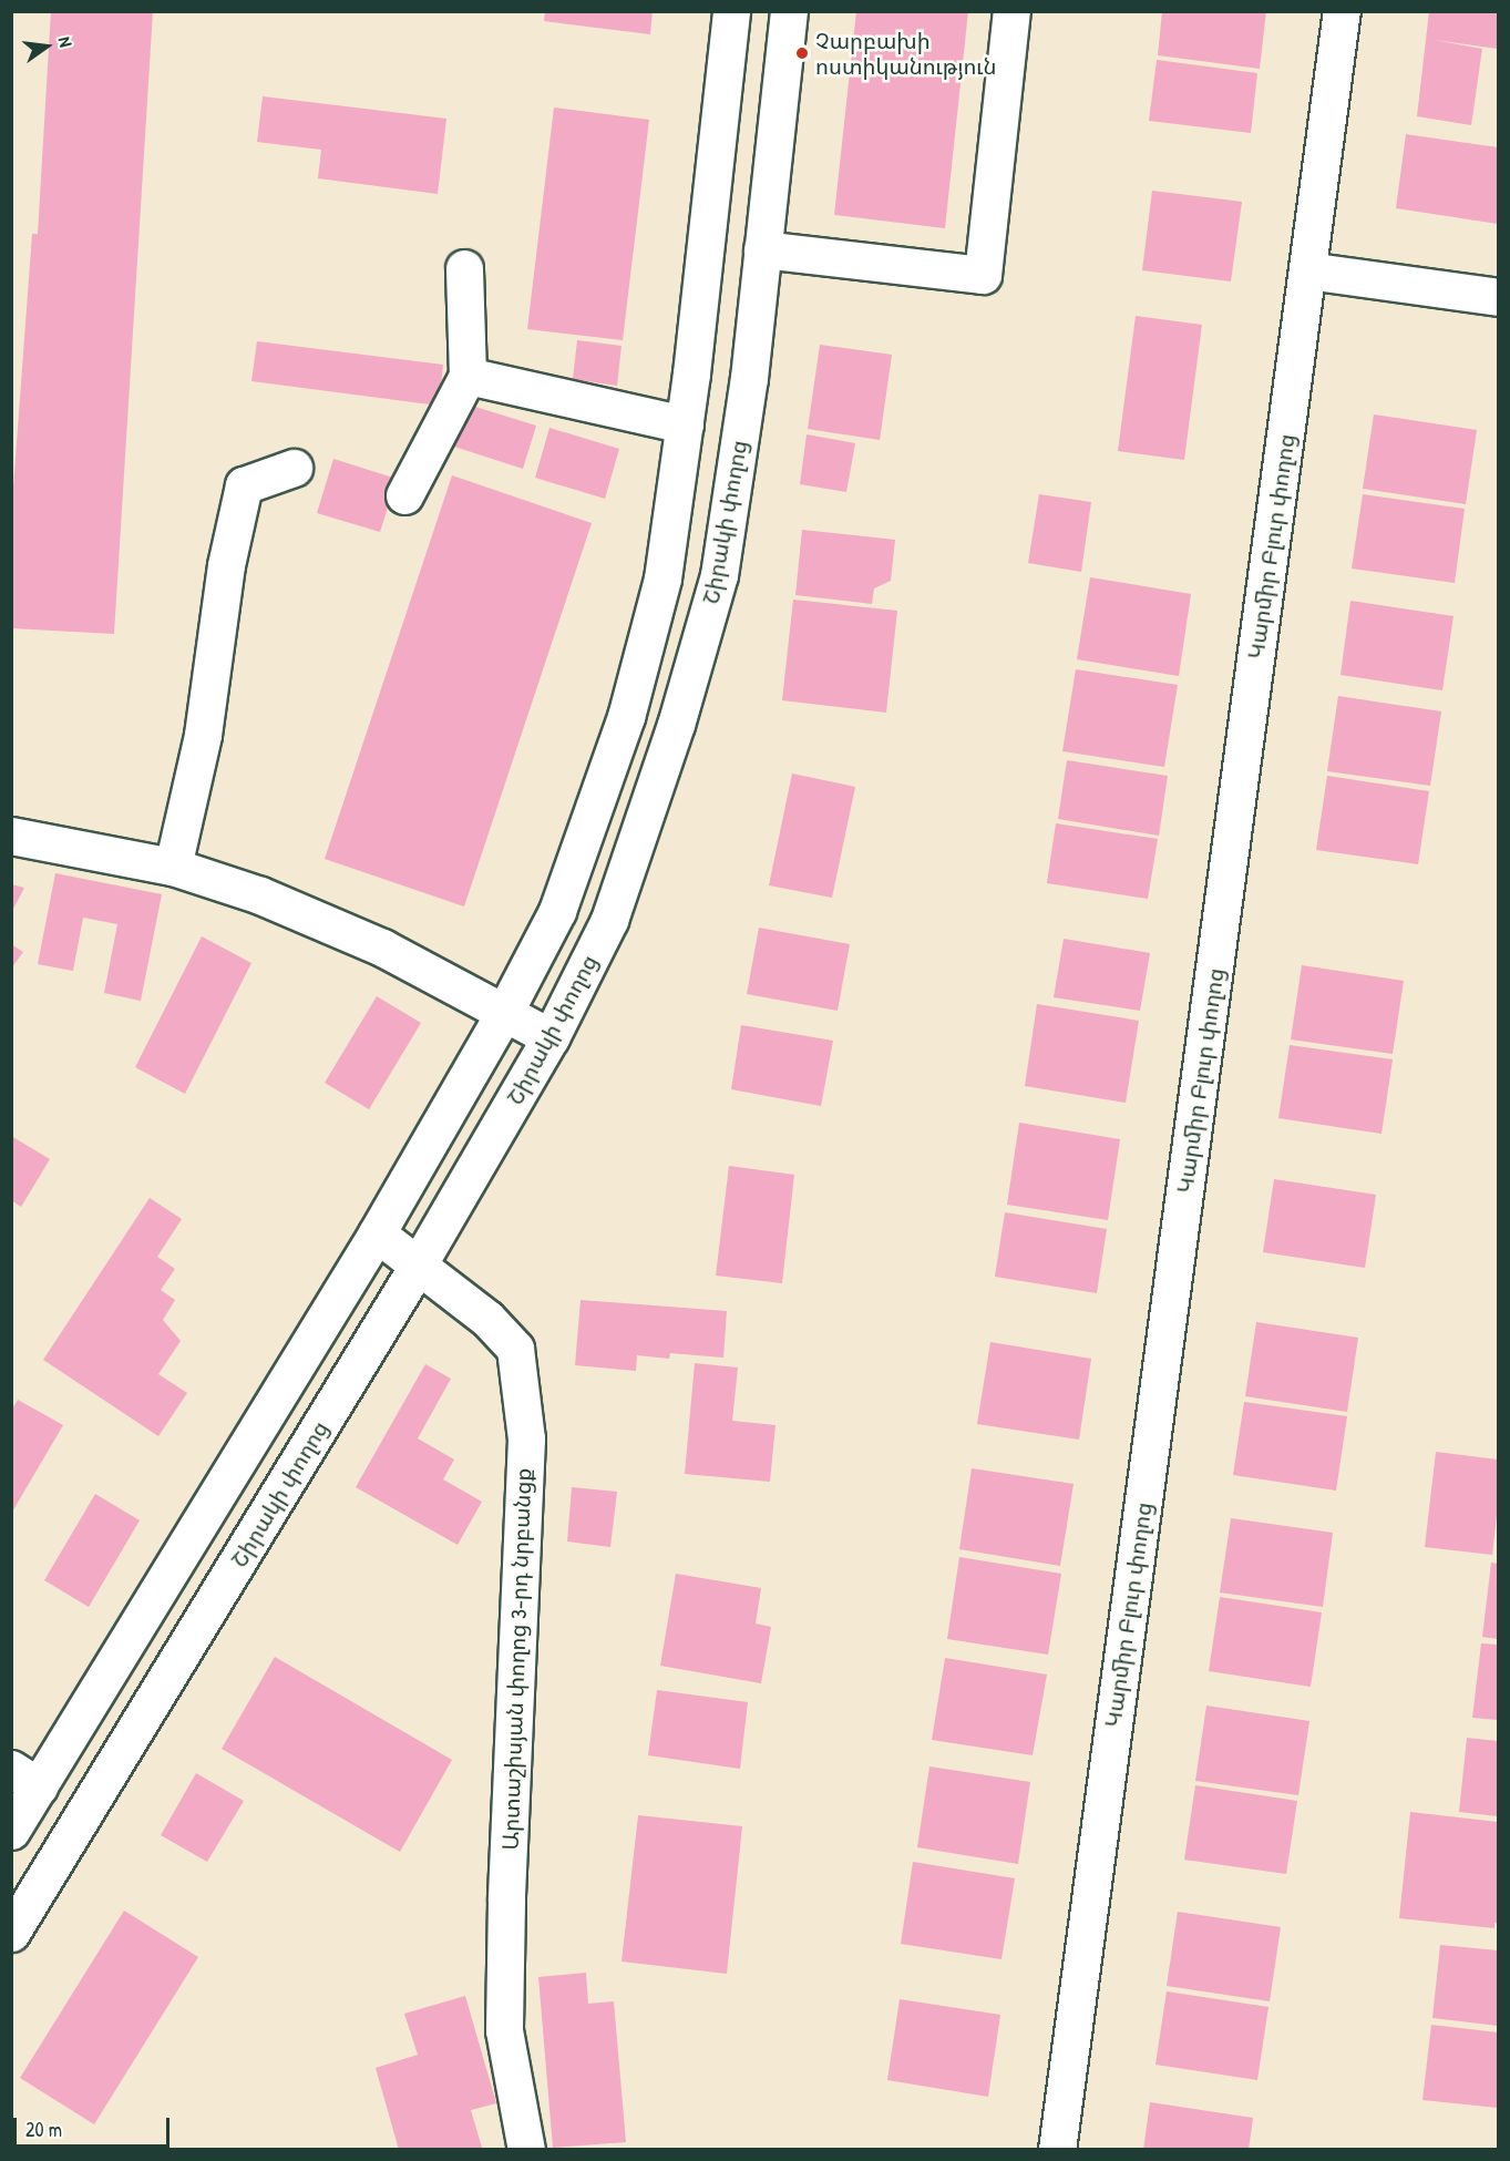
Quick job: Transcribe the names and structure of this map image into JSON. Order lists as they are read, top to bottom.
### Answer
{
  "streets": {
    "main road": ["Շիրակի փողոց", "Կարմիր Բլուր փողոց", "Արտաշիսյան փողոց 3-րդ նրբանցք"]
  },
  "crossings": [
    ["Շիրակի փողոց", "Արտաշիսյան փողոց 3-րդ նրբանցք"]
  ],
  "places": ["Չարբախի ոստիկանություն"],
  "scale_bar": "20 m",
  "north": "right"
}
